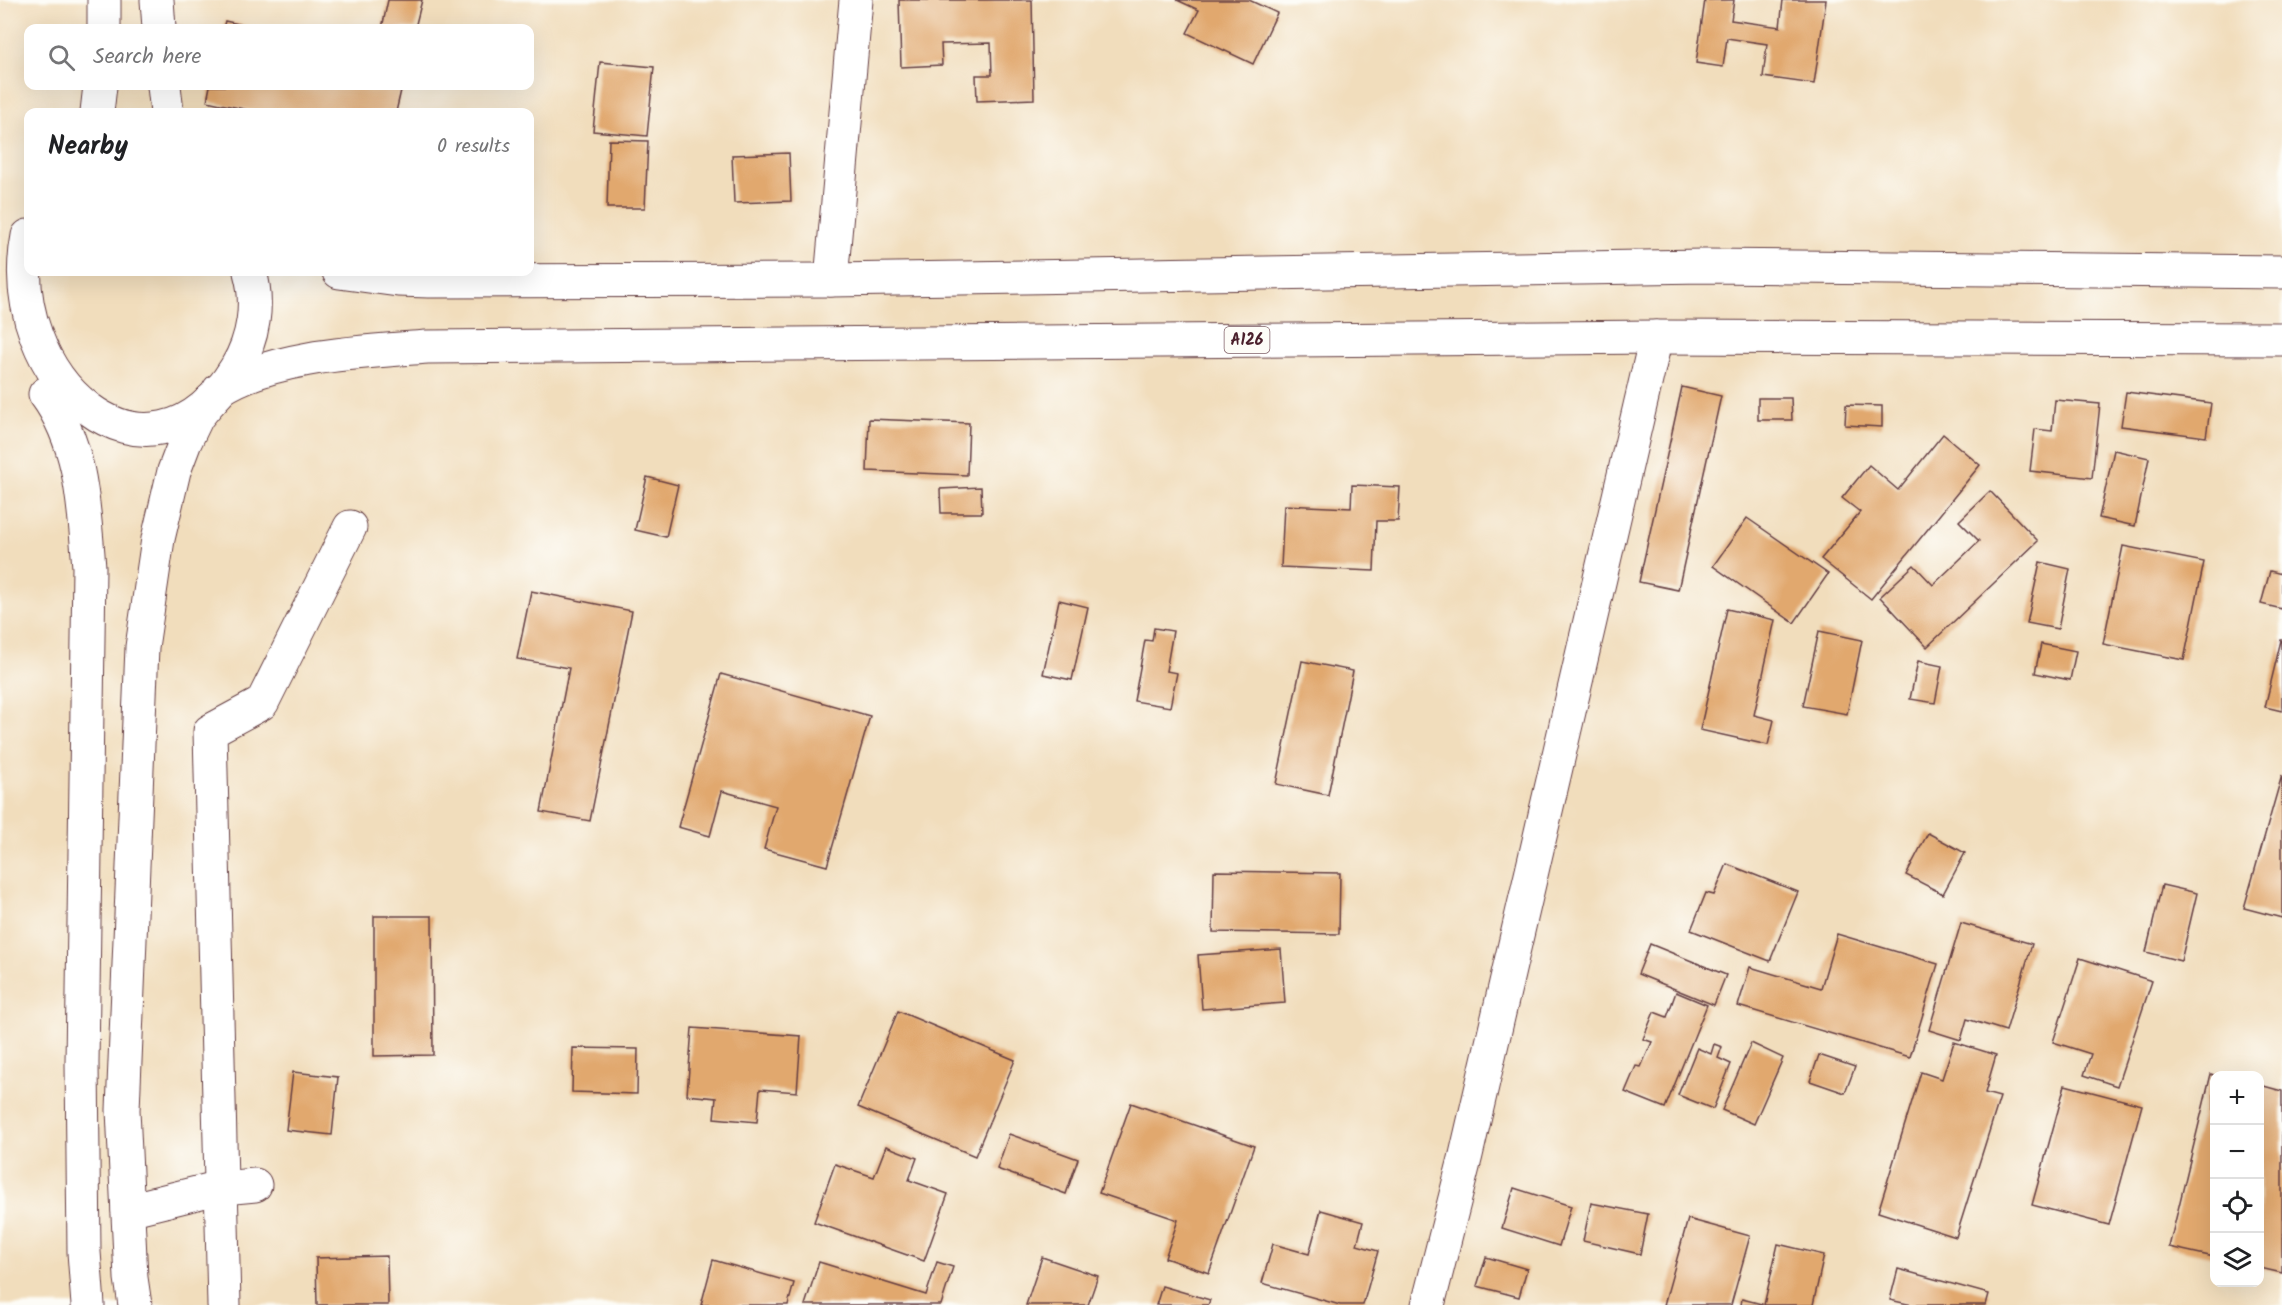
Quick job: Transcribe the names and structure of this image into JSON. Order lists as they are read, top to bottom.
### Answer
{
  "streets": {
    "main road": ["A126"]
  },
  "page": {
    "search": "Search here",
    "heading": ["Nearby", "0 results"],
    "map_buttons": ["+", "−"]
  }
}
